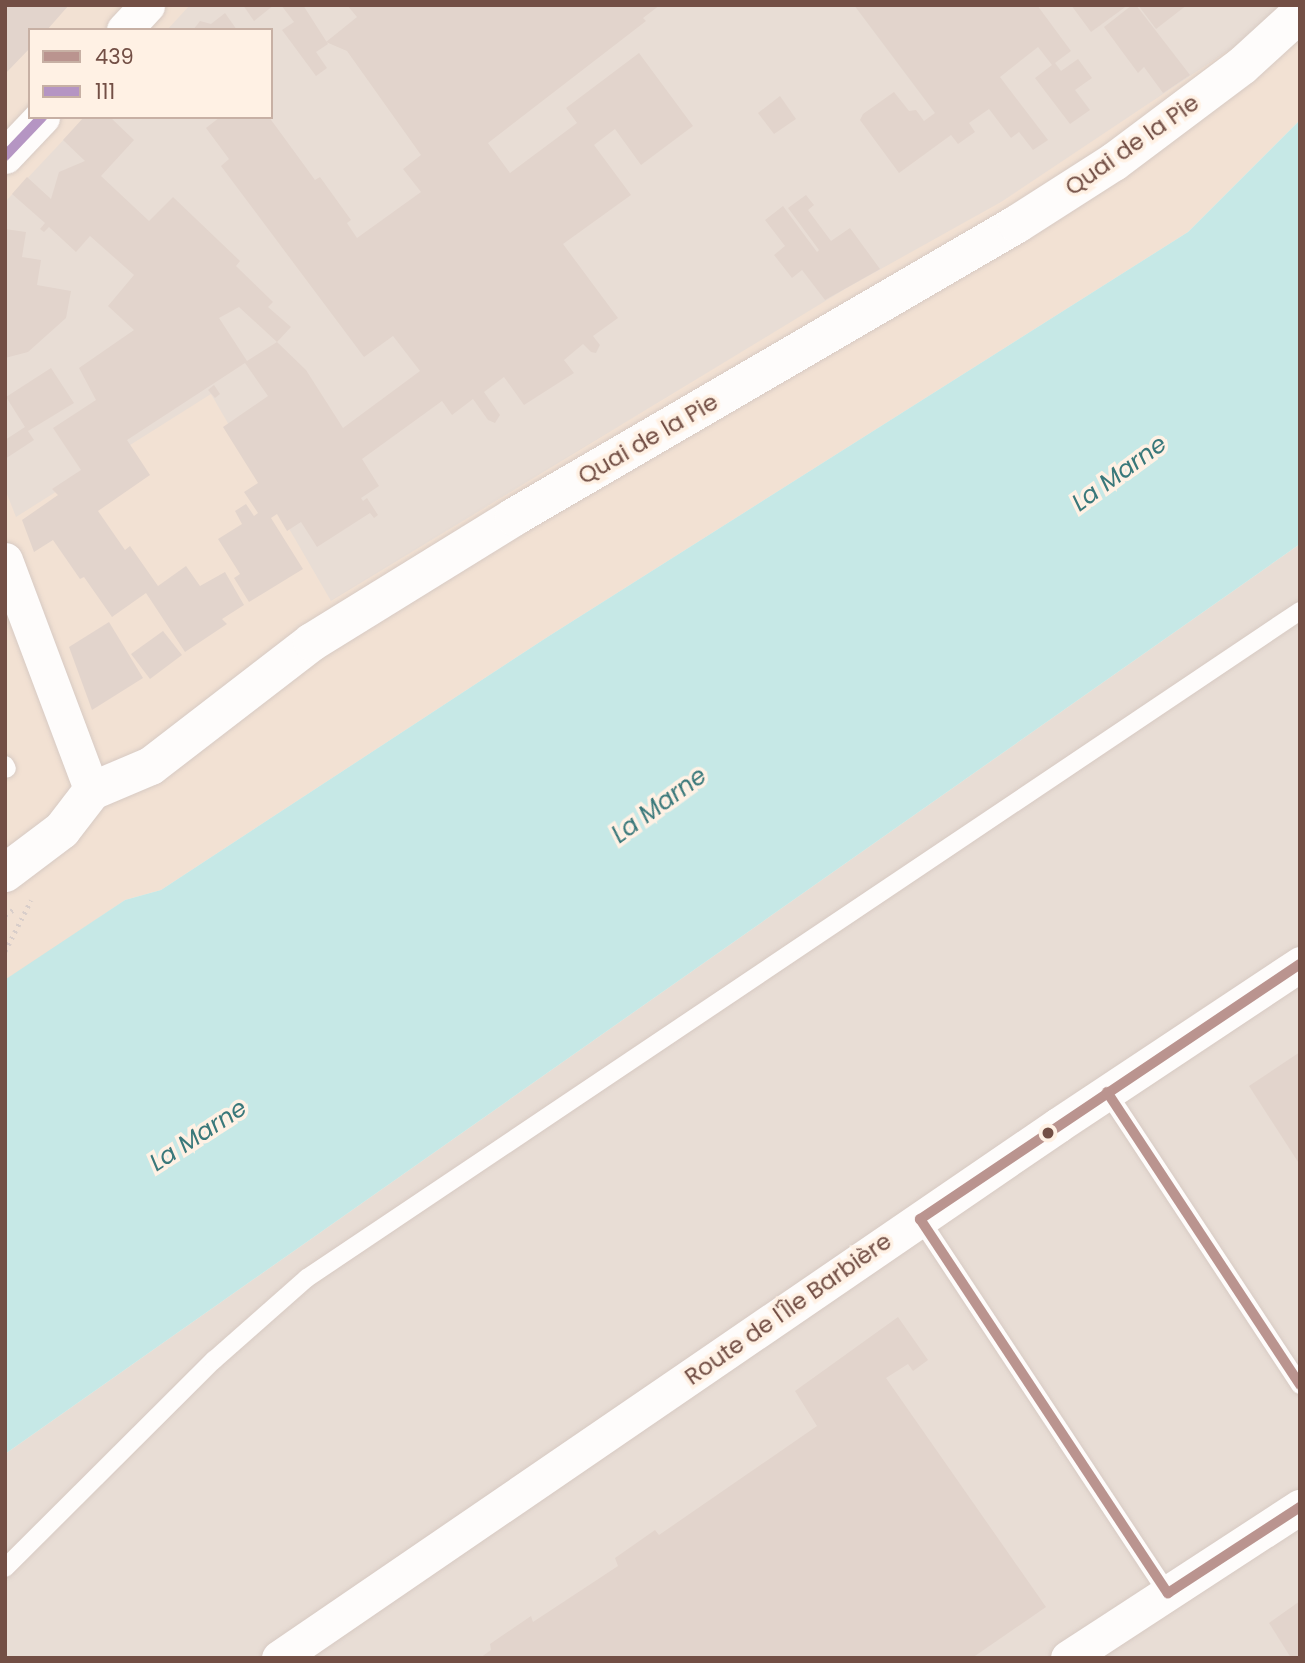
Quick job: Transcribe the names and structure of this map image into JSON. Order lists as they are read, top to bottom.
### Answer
{
  "streets": {
    "street": ["Quai de la Pie", "Route de l'Île Barbière"]
  },
  "water": ["La Marne"],
  "lines": ["transit line 111", "transit line 439"],
  "legend": ["439", "111"]
}
